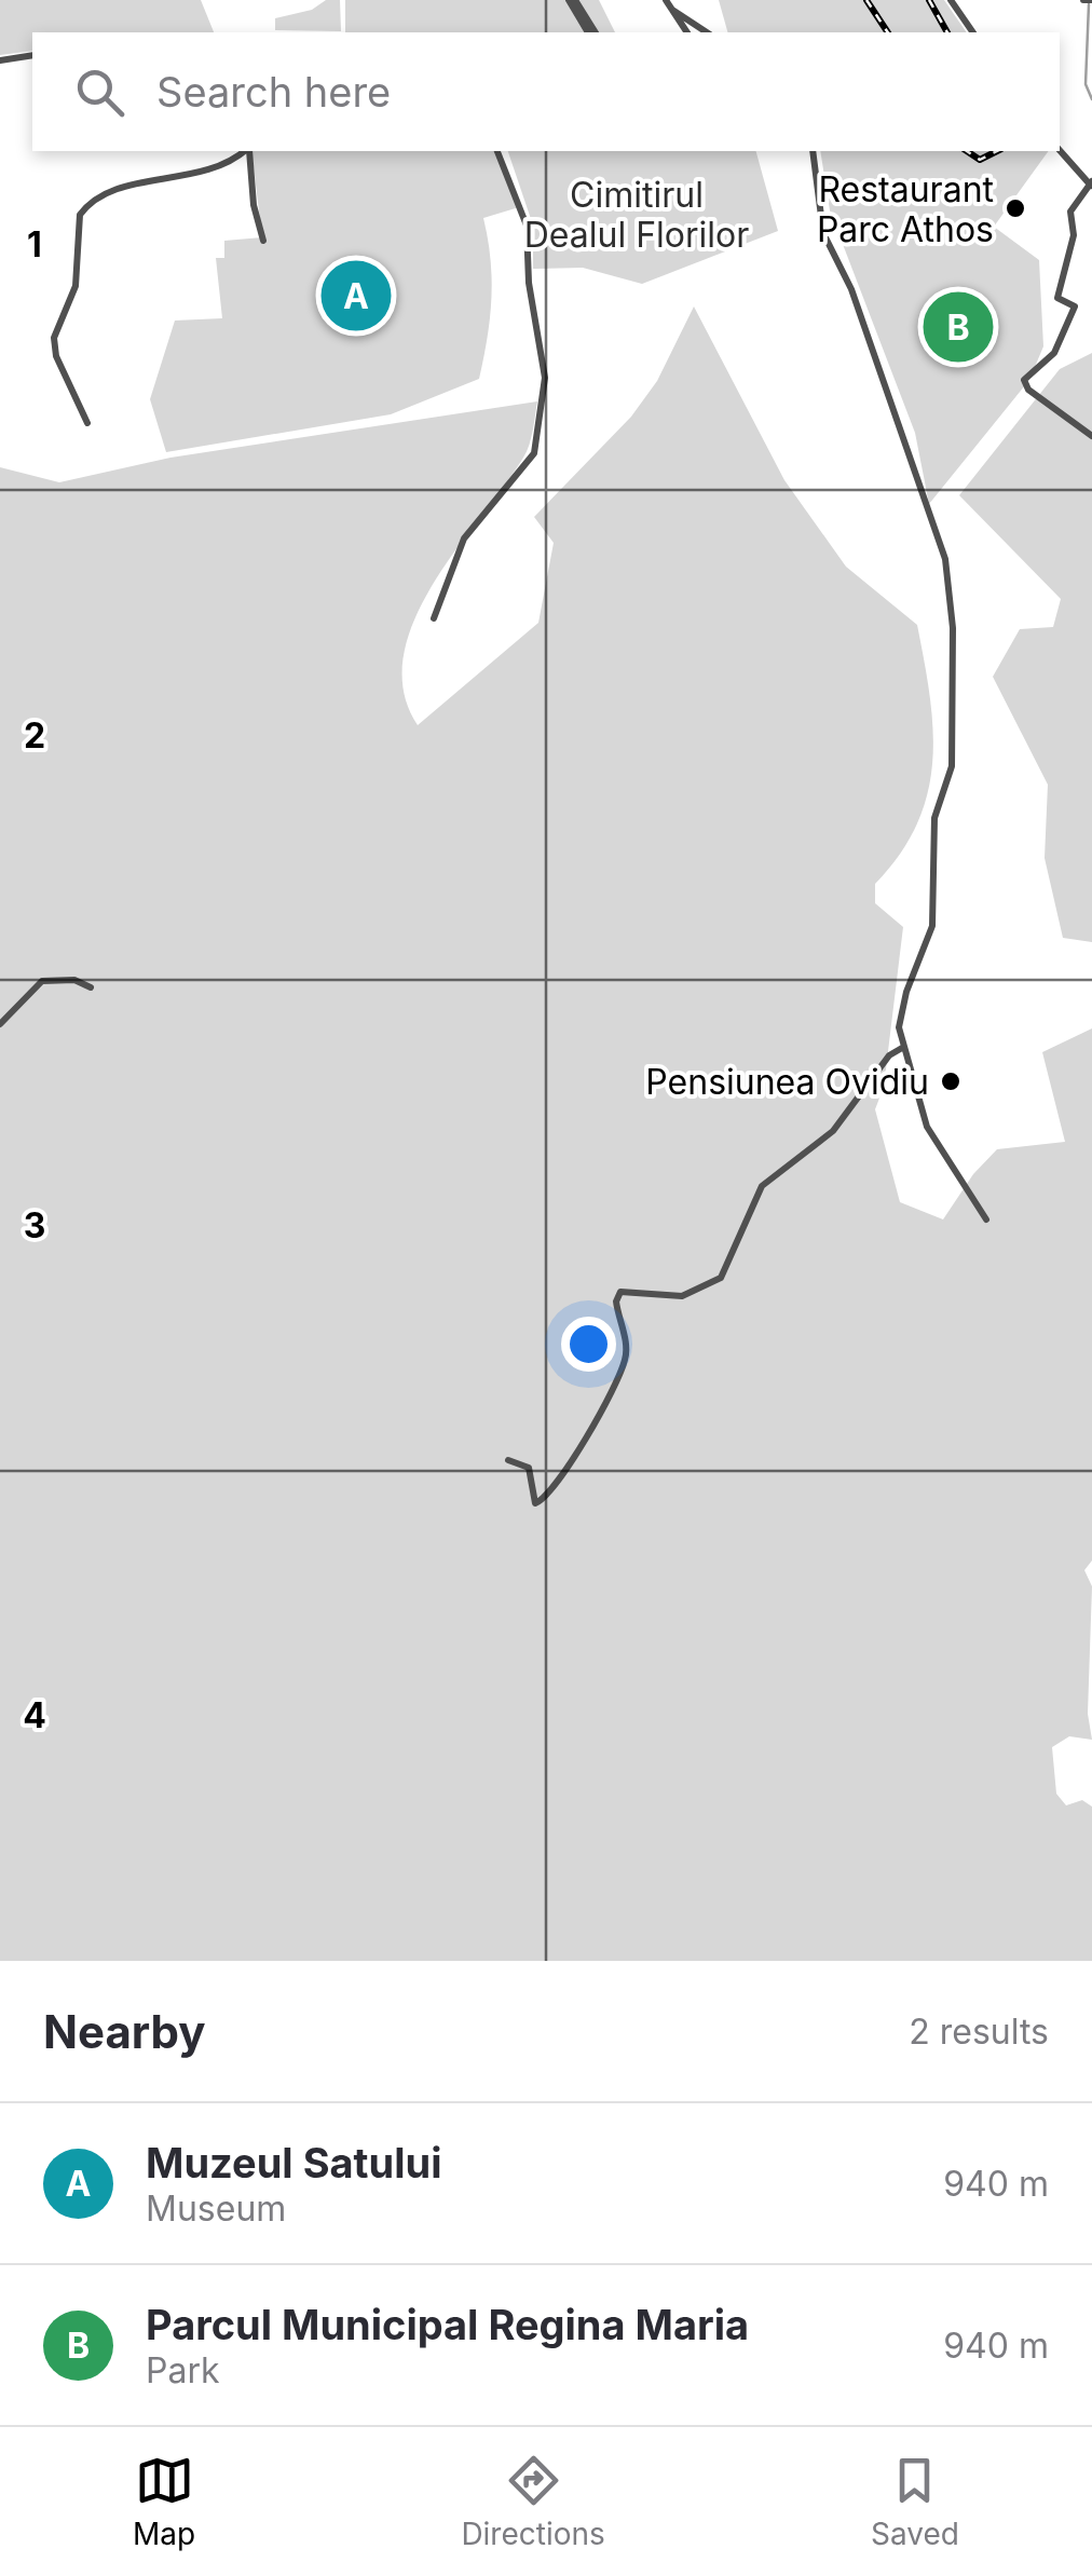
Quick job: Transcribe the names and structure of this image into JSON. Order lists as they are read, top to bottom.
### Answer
{
  "parks": ["Cimitirul Dealul Florilor"],
  "places": ["Restaurant Parc Athos", "Pensiunea Ovidiu"],
  "page": {
    "search": "Search here",
    "pins": ["A", "B"],
    "heading": ["Nearby", "2 results"],
    "list": [
      {
        "mark": "A",
        "name": "Muzeul Satului",
        "note": "Museum",
        "value": "940 m"
      },
      {
        "mark": "B",
        "name": "Parcul Municipal Regina Maria",
        "note": "Park",
        "value": "940 m"
      }
    ],
    "nav": ["Map", "Directions", "Saved"]
  },
  "grid": {
    "rows": [
      "1",
      "2",
      "3",
      "4"
    ]
  }
}
